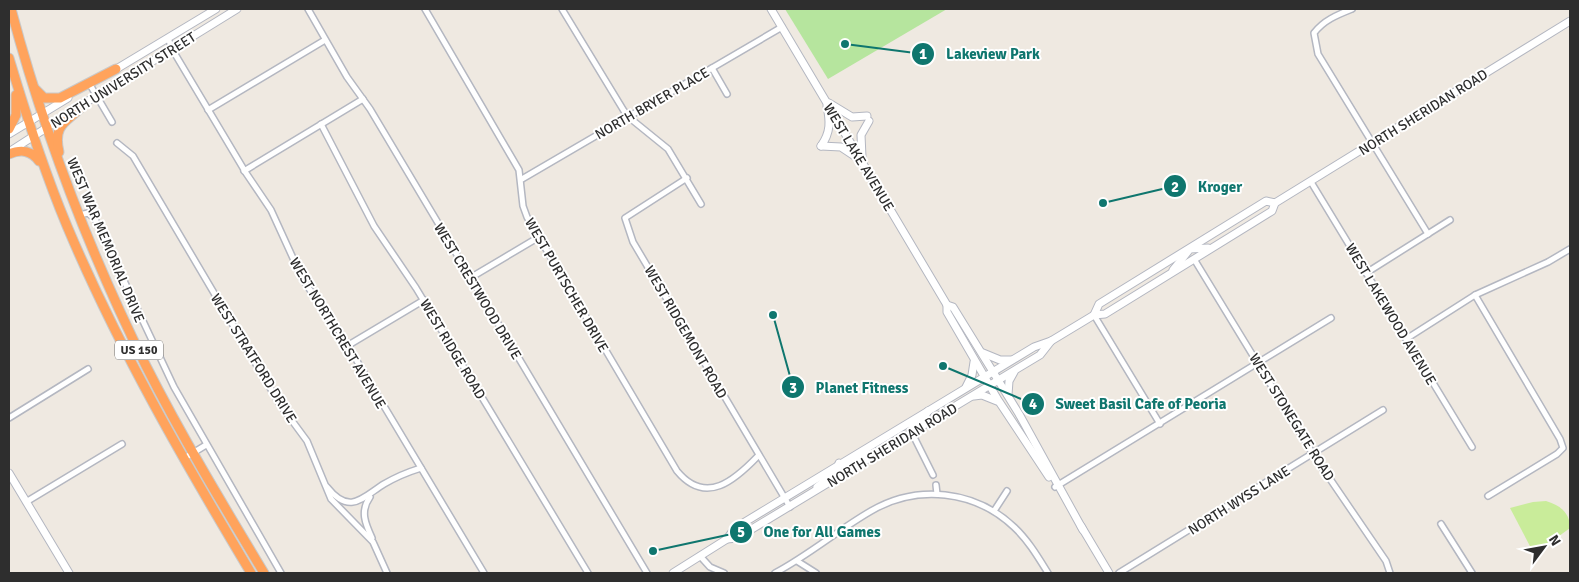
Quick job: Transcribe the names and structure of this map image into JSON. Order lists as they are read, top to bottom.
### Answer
{
  "streets": {
    "highway": ["WEST WAR MEMORIAL DRIVE", "US 150"],
    "main road": ["NORTH UNIVERSITY STREET", "NORTH SHERIDAN ROAD", "WEST LAKE AVENUE"],
    "street": [
      "NORTH BRYER PLACE",
      "WEST PURTSCHER DRIVE",
      "WEST CRESTWOOD DRIVE",
      "WEST LAKEWOOD AVENUE",
      "WEST RIDGEMONT ROAD",
      "WEST NORTHCREST AVENUE",
      "WEST RIDGE ROAD",
      "WEST STRATFORD DRIVE",
      "WEST STONEGATE ROAD",
      "NORTH WYSS LANE"
    ]
  },
  "crossings": [
    ["NORTH UNIVERSITY STREET", "WEST WAR MEMORIAL DRIVE"],
    ["NORTH UNIVERSITY STREET", "WEST NORTHCREST AVENUE"],
    ["NORTH BRYER PLACE", "WEST LAKE AVENUE"],
    ["NORTH BRYER PLACE", "WEST PURTSCHER DRIVE"],
    ["NORTH SHERIDAN ROAD", "WEST LAKE AVENUE"],
    ["NORTH SHERIDAN ROAD", "WEST LAKEWOOD AVENUE"],
    ["NORTH SHERIDAN ROAD", "WEST RIDGEMONT ROAD"],
    ["NORTH SHERIDAN ROAD", "WEST STONEGATE ROAD"],
    ["WEST PURTSCHER DRIVE", "WEST RIDGEMONT ROAD"],
    ["WEST STONEGATE ROAD", "NORTH WYSS LANE"]
  ],
  "places": [
    "Lakeview Park",
    "Kroger",
    "Planet Fitness",
    "Sweet Basil Cafe of Peoria",
    "One for All Games"
  ],
  "north": "top right"
}
